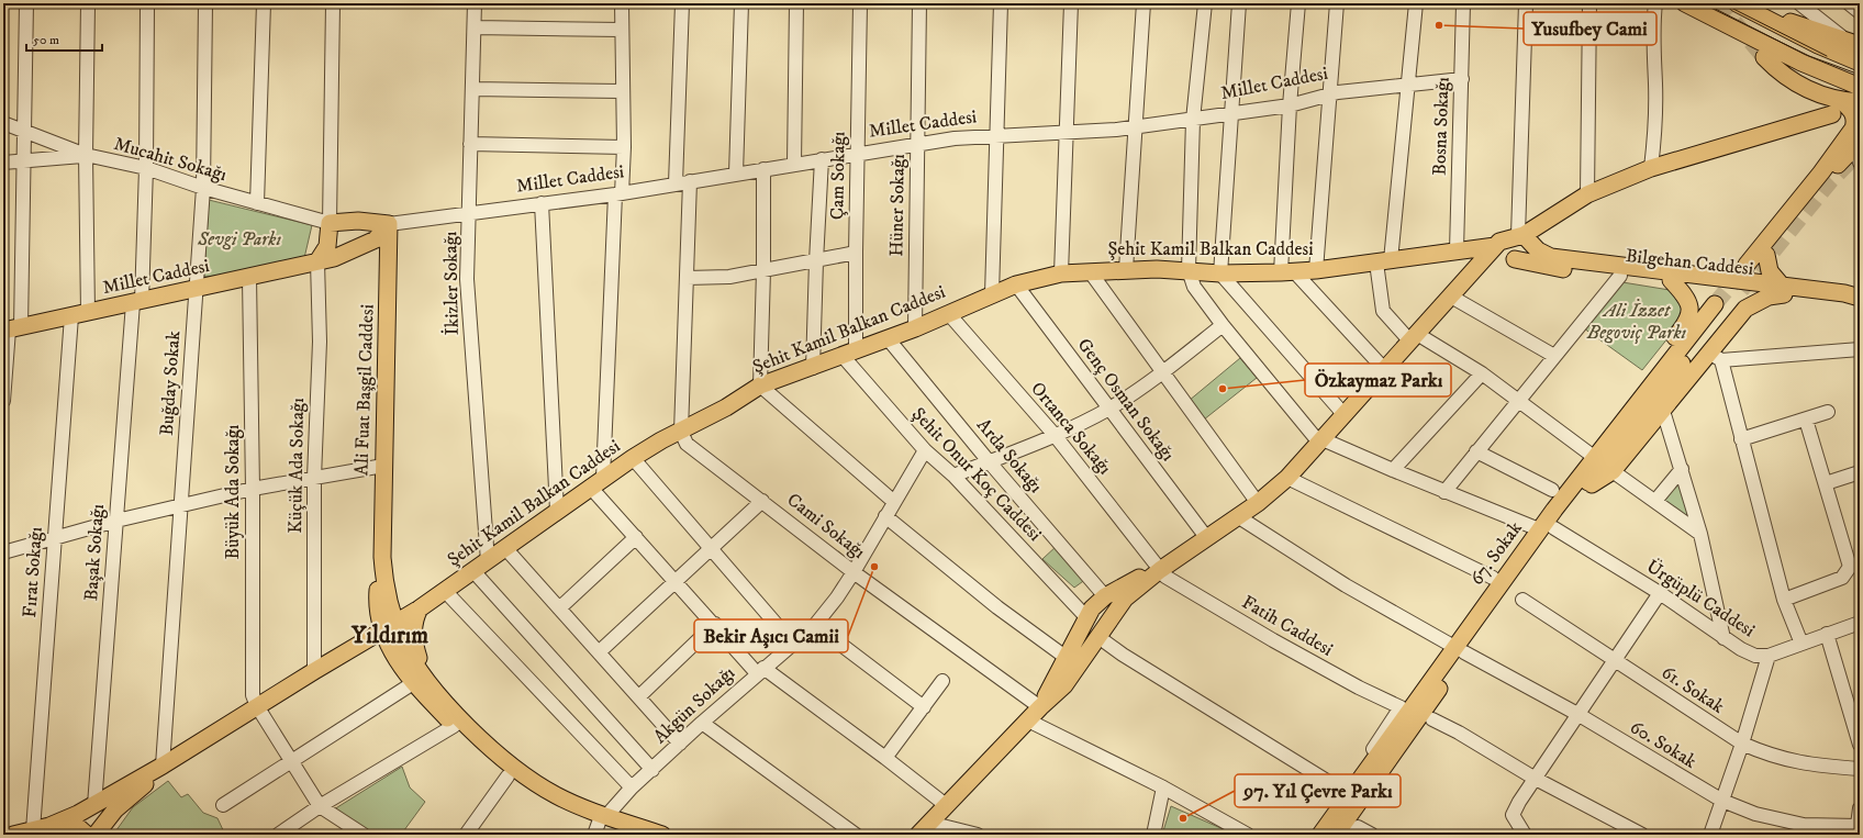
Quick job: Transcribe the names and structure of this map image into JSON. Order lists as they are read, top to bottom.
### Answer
{
  "streets": {
    "main road": [
      "Millet Caddesi",
      "Şehit Kamil Balkan Caddesi",
      "Bilgehan Caddesi",
      "Ali Fuat Başgil Caddesi",
      "67. Sokak"
    ],
    "street": [
      "Bosna Sokağı",
      "Mucahit Sokağı",
      "Çam Sokağı",
      "Hüner Sokağı",
      "İkizler Sokağı",
      "Buğday Sokak",
      "Genç Osman Sokağı",
      "Ortanca Sokağı",
      "Arda Sokağı",
      "Küçük Ada Sokağı",
      "Şehit Onur Koç Caddesi",
      "Büyük Ada Sokağı",
      "Cami Sokağı",
      "Başak Sokağı",
      "Fırat Sokağı",
      "Ürgüplü Caddesi",
      "Fatih Caddesi",
      "61. Sokak",
      "Akgün Sokağı",
      "60. Sokak"
    ]
  },
  "crossings": [
    ["Millet Caddesi", "Bosna Sokağı"],
    ["Millet Caddesi", "Çam Sokağı"],
    ["Millet Caddesi", "Hüner Sokağı"],
    ["Millet Caddesi", "İkizler Sokağı"],
    ["Millet Caddesi", "Buğday Sokak"],
    ["Millet Caddesi", "Ali Fuat Başgil Caddesi"],
    ["Millet Caddesi", "Küçük Ada Sokağı"],
    ["Millet Caddesi", "Büyük Ada Sokağı"],
    ["Millet Caddesi", "Başak Sokağı"],
    ["Millet Caddesi", "Fırat Sokağı"],
    ["Bosna Sokağı", "Şehit Kamil Balkan Caddesi"],
    ["Mucahit Sokağı", "Buğday Sokak"],
    ["Mucahit Sokağı", "Başak Sokağı"],
    ["Çam Sokağı", "Şehit Kamil Balkan Caddesi"],
    ["Çam Sokağı", "Şehit Onur Koç Caddesi"],
    ["Hüner Sokağı", "Şehit Kamil Balkan Caddesi"],
    ["Şehit Kamil Balkan Caddesi", "Bilgehan Caddesi"],
    ["Şehit Kamil Balkan Caddesi", "İkizler Sokağı"],
    ["Şehit Kamil Balkan Caddesi", "Buğday Sokak"],
    ["Şehit Kamil Balkan Caddesi", "Ali Fuat Başgil Caddesi"],
    ["Şehit Kamil Balkan Caddesi", "Genç Osman Sokağı"],
    ["Şehit Kamil Balkan Caddesi", "Ortanca Sokağı"],
    ["Şehit Kamil Balkan Caddesi", "Arda Sokağı"],
    ["Şehit Kamil Balkan Caddesi", "Küçük Ada Sokağı"],
    ["Şehit Kamil Balkan Caddesi", "Şehit Onur Koç Caddesi"],
    ["Şehit Kamil Balkan Caddesi", "Büyük Ada Sokağı"],
    ["Şehit Kamil Balkan Caddesi", "Cami Sokağı"],
    ["Şehit Kamil Balkan Caddesi", "Başak Sokağı"],
    ["Şehit Kamil Balkan Caddesi", "Fırat Sokağı"],
    ["Ortanca Sokağı", "Fatih Caddesi"],
    ["Şehit Onur Koç Caddesi", "Akgün Sokağı"],
    ["Cami Sokağı", "Akgün Sokağı"],
    ["67. Sokak", "Ürgüplü Caddesi"],
    ["67. Sokak", "60. Sokak"]
  ],
  "districts": ["Yıldırım"],
  "parks": ["Sevgi Parkı", "Ali İzzet Begoviç Parkı"],
  "places": [
    "Yusufbey Cami",
    "Özkaymaz Parkı",
    "Bekir Aşıcı Camii",
    "97. Yıl Çevre Parkı"
  ],
  "scale_bar": "50 m"
}
